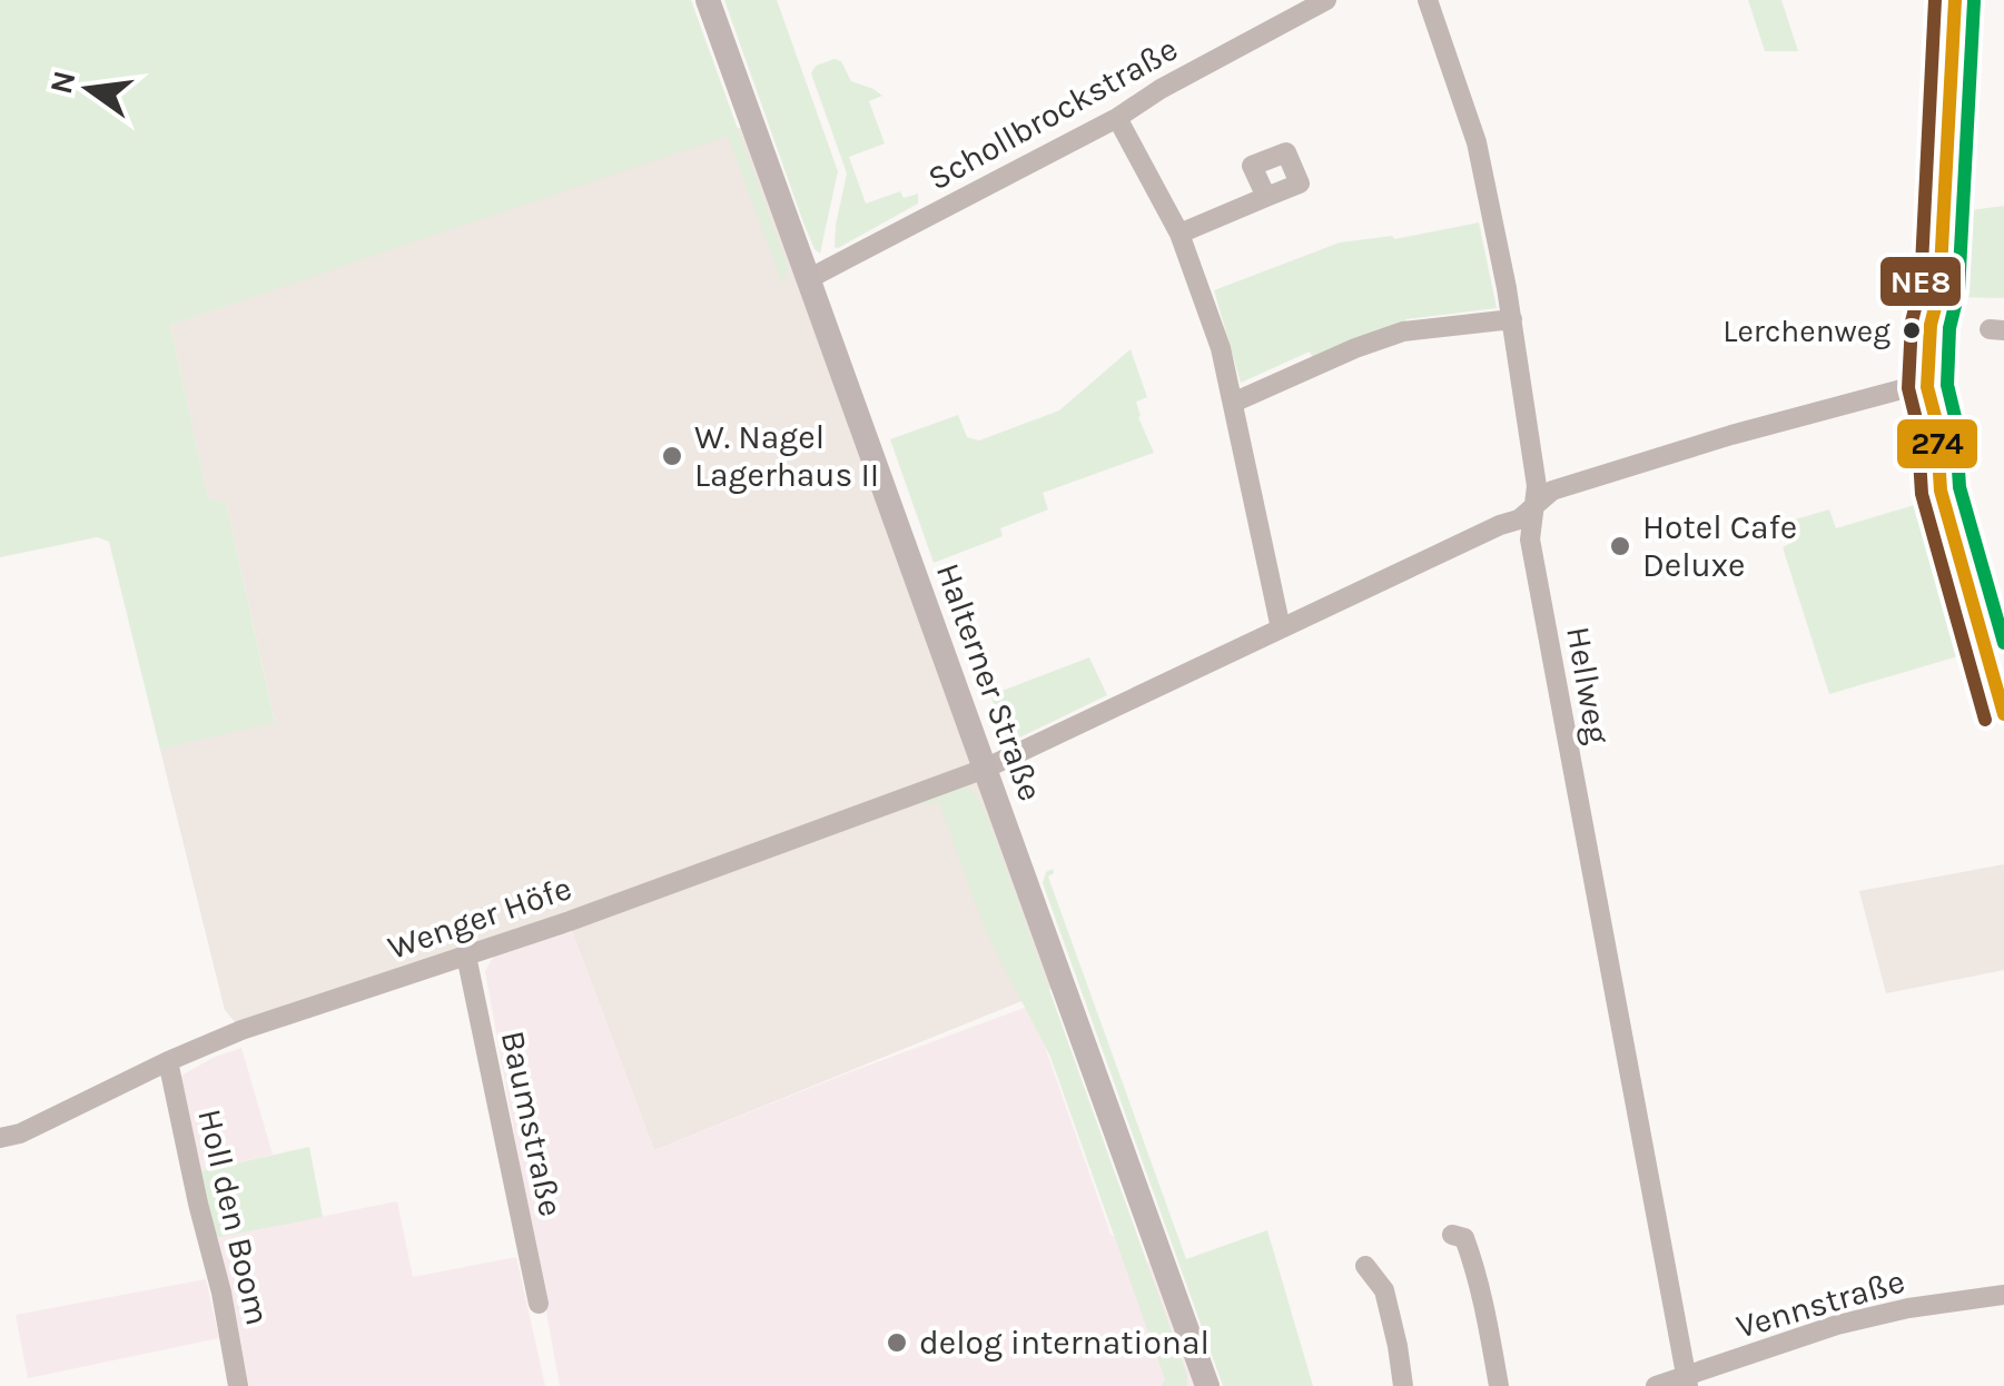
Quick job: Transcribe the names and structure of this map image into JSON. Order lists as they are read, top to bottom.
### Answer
{
  "streets": {
    "main road": ["Halterner Straße"],
    "street": [
      "Schollbrockstraße",
      "Hellweg",
      "Wenger Höfe",
      "Baumstraße",
      "Holl den Boom",
      "Vennstraße"
    ]
  },
  "crossings": [
    ["Schollbrockstraße", "Halterner Straße"],
    ["Halterner Straße", "Wenger Höfe"],
    ["Hellweg", "Vennstraße"],
    ["Wenger Höfe", "Baumstraße"],
    ["Wenger Höfe", "Holl den Boom"]
  ],
  "places": [
    "Lerchenweg",
    "W. Nagel Lagerhaus II",
    "Hotel Cafe Deluxe",
    "delog international"
  ],
  "lines": ["transit line 274", "transit line NE8"],
  "north": "left"
}
